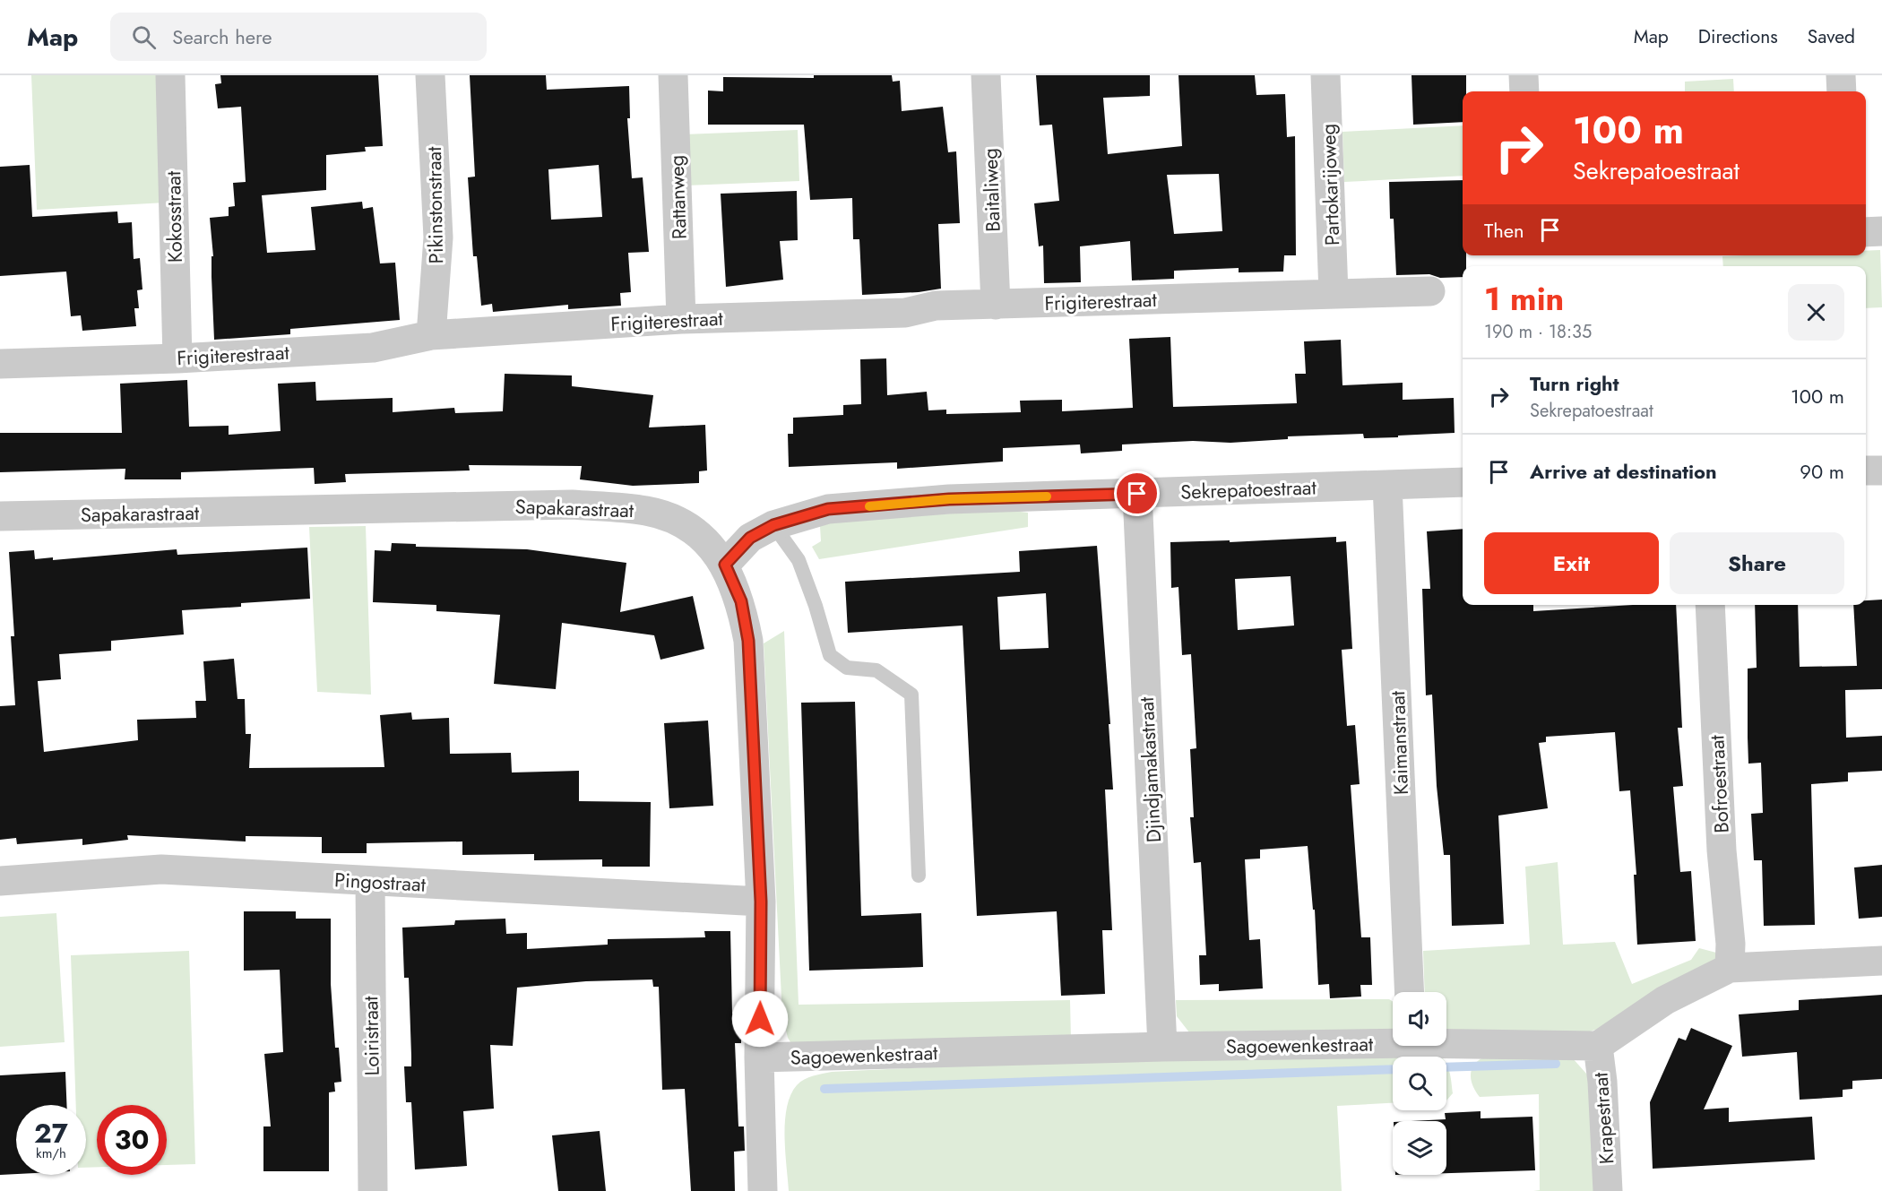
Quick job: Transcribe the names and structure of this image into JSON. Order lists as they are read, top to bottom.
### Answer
{
  "streets": {
    "street": [
      "Partokarijoweg",
      "Baitaliweg",
      "Rattanweg",
      "Pikinstonstraat",
      "Kokosstraat",
      "Frigiterestraat",
      "Sekrepatoestraat",
      "Sapakarastraat",
      "Kaimanstraat",
      "Djindjamakastraat",
      "Bofroestraat",
      "Pingostraat",
      "Loiristraat",
      "Sagoewenkestraat",
      "Krapestraat"
    ]
  },
  "crossings": [
    ["Partokarijoweg", "Frigiterestraat"],
    ["Baitaliweg", "Frigiterestraat"],
    ["Rattanweg", "Frigiterestraat"],
    ["Pikinstonstraat", "Frigiterestraat"],
    ["Kokosstraat", "Frigiterestraat"],
    ["Sekrepatoestraat", "Sapakarastraat"],
    ["Sekrepatoestraat", "Kaimanstraat"],
    ["Sekrepatoestraat", "Djindjamakastraat"],
    ["Sapakarastraat", "Pingostraat"],
    ["Sapakarastraat", "Sagoewenkestraat"],
    ["Djindjamakastraat", "Sagoewenkestraat"],
    ["Pingostraat", "Loiristraat"],
    ["Sagoewenkestraat", "Krapestraat"]
  ],
  "page": {
    "header": "Map",
    "search": "Search here",
    "nav": ["Map", "Directions", "Saved"],
    "turn": ["100 m", "Sekrepatoestraat"],
    "then": "Then",
    "heading": ["1 min", "190 m · 18:35"],
    "list": [
      {
        "name": "Turn right",
        "note": "Sekrepatoestraat",
        "value": "100 m"
      },
      {
        "name": "Arrive at destination",
        "value": "90 m"
      }
    ],
    "buttons": ["Exit", "Share"],
    "speed": "27 km/h",
    "limit": "30"
  }
}
